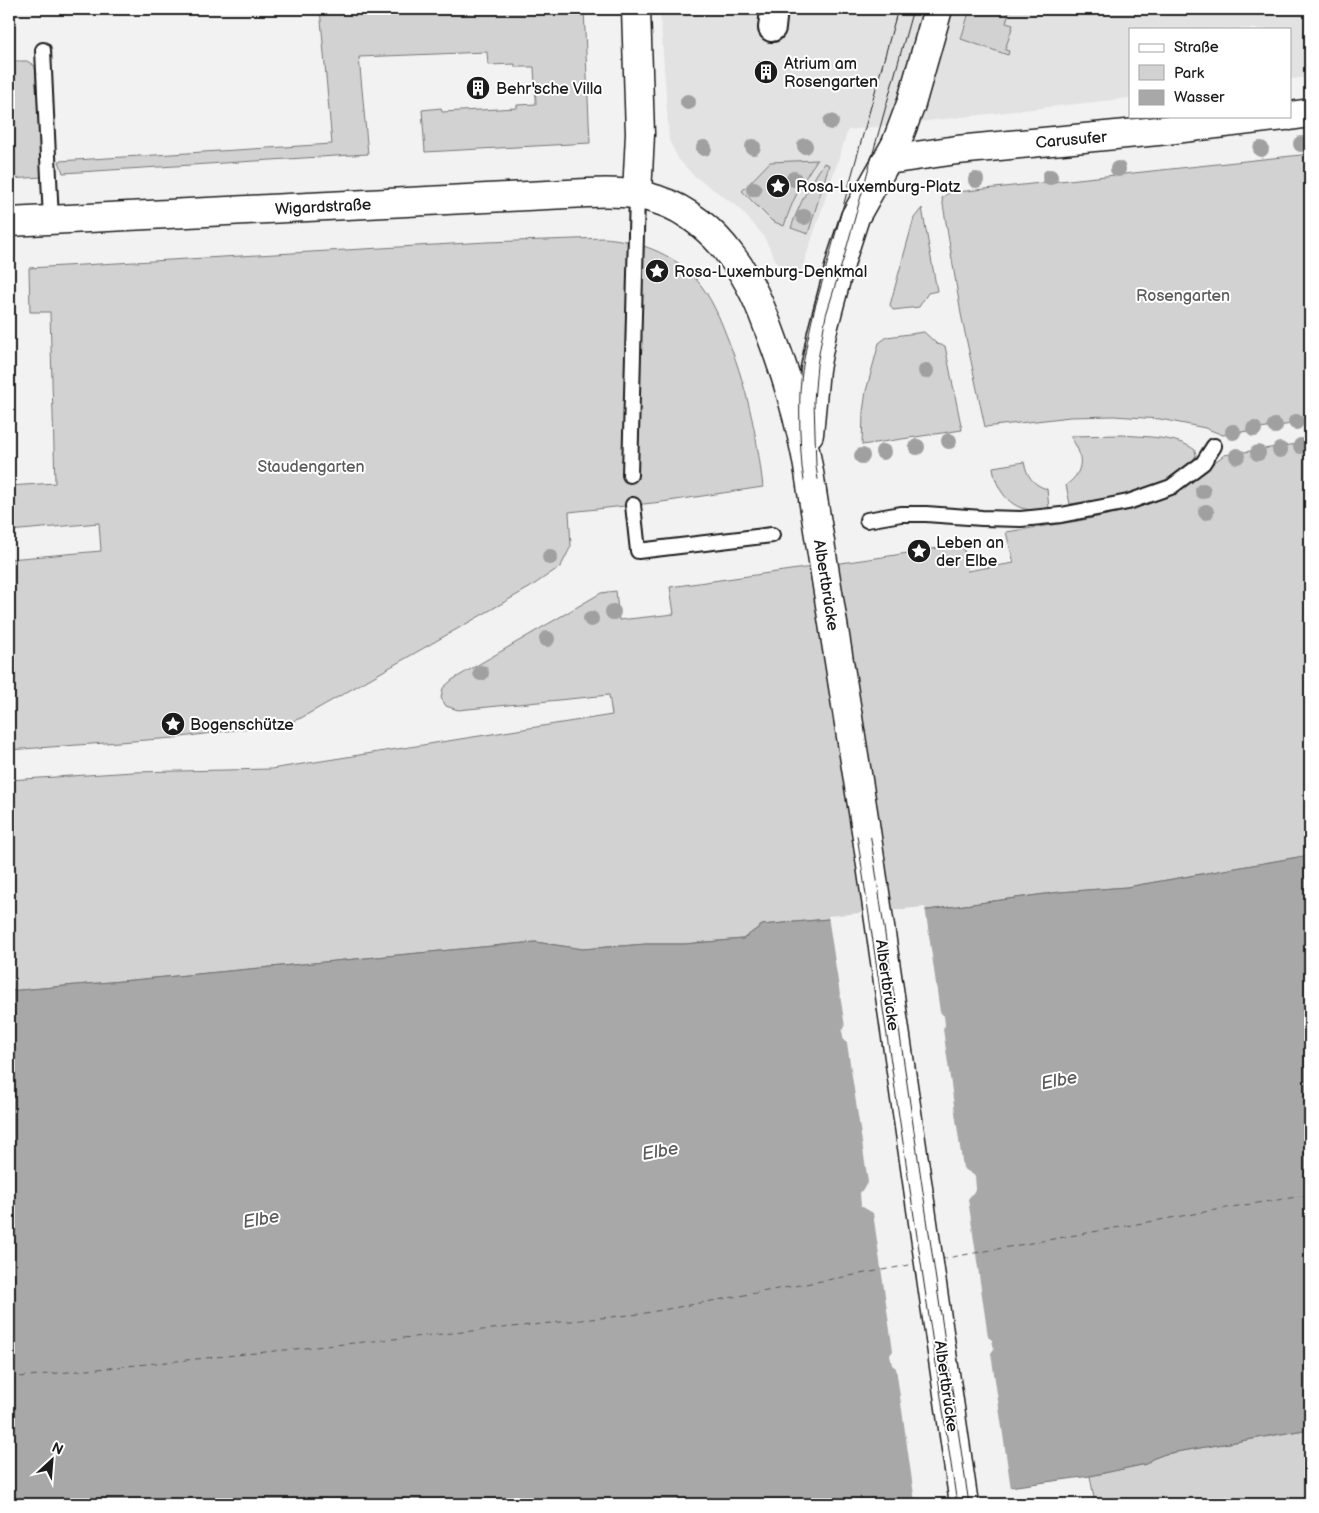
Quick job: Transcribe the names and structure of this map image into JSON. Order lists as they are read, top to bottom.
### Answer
{
  "streets": {
    "main road": ["Carusufer", "Wigardstraße", "Albertbrücke"]
  },
  "water": ["Elbe"],
  "parks": ["Rosengarten", "Staudengarten"],
  "places": {
    "building": ["Atrium am Rosengarten", "Behr'sche Villa"],
    "place": [
      "Rosa-Luxemburg-Platz",
      "Rosa-Luxemburg-Denkmal",
      "Leben an der Elbe",
      "Bogenschütze"
    ]
  },
  "legend": ["Straße", "Park", "Wasser"],
  "north": "top right"
}
